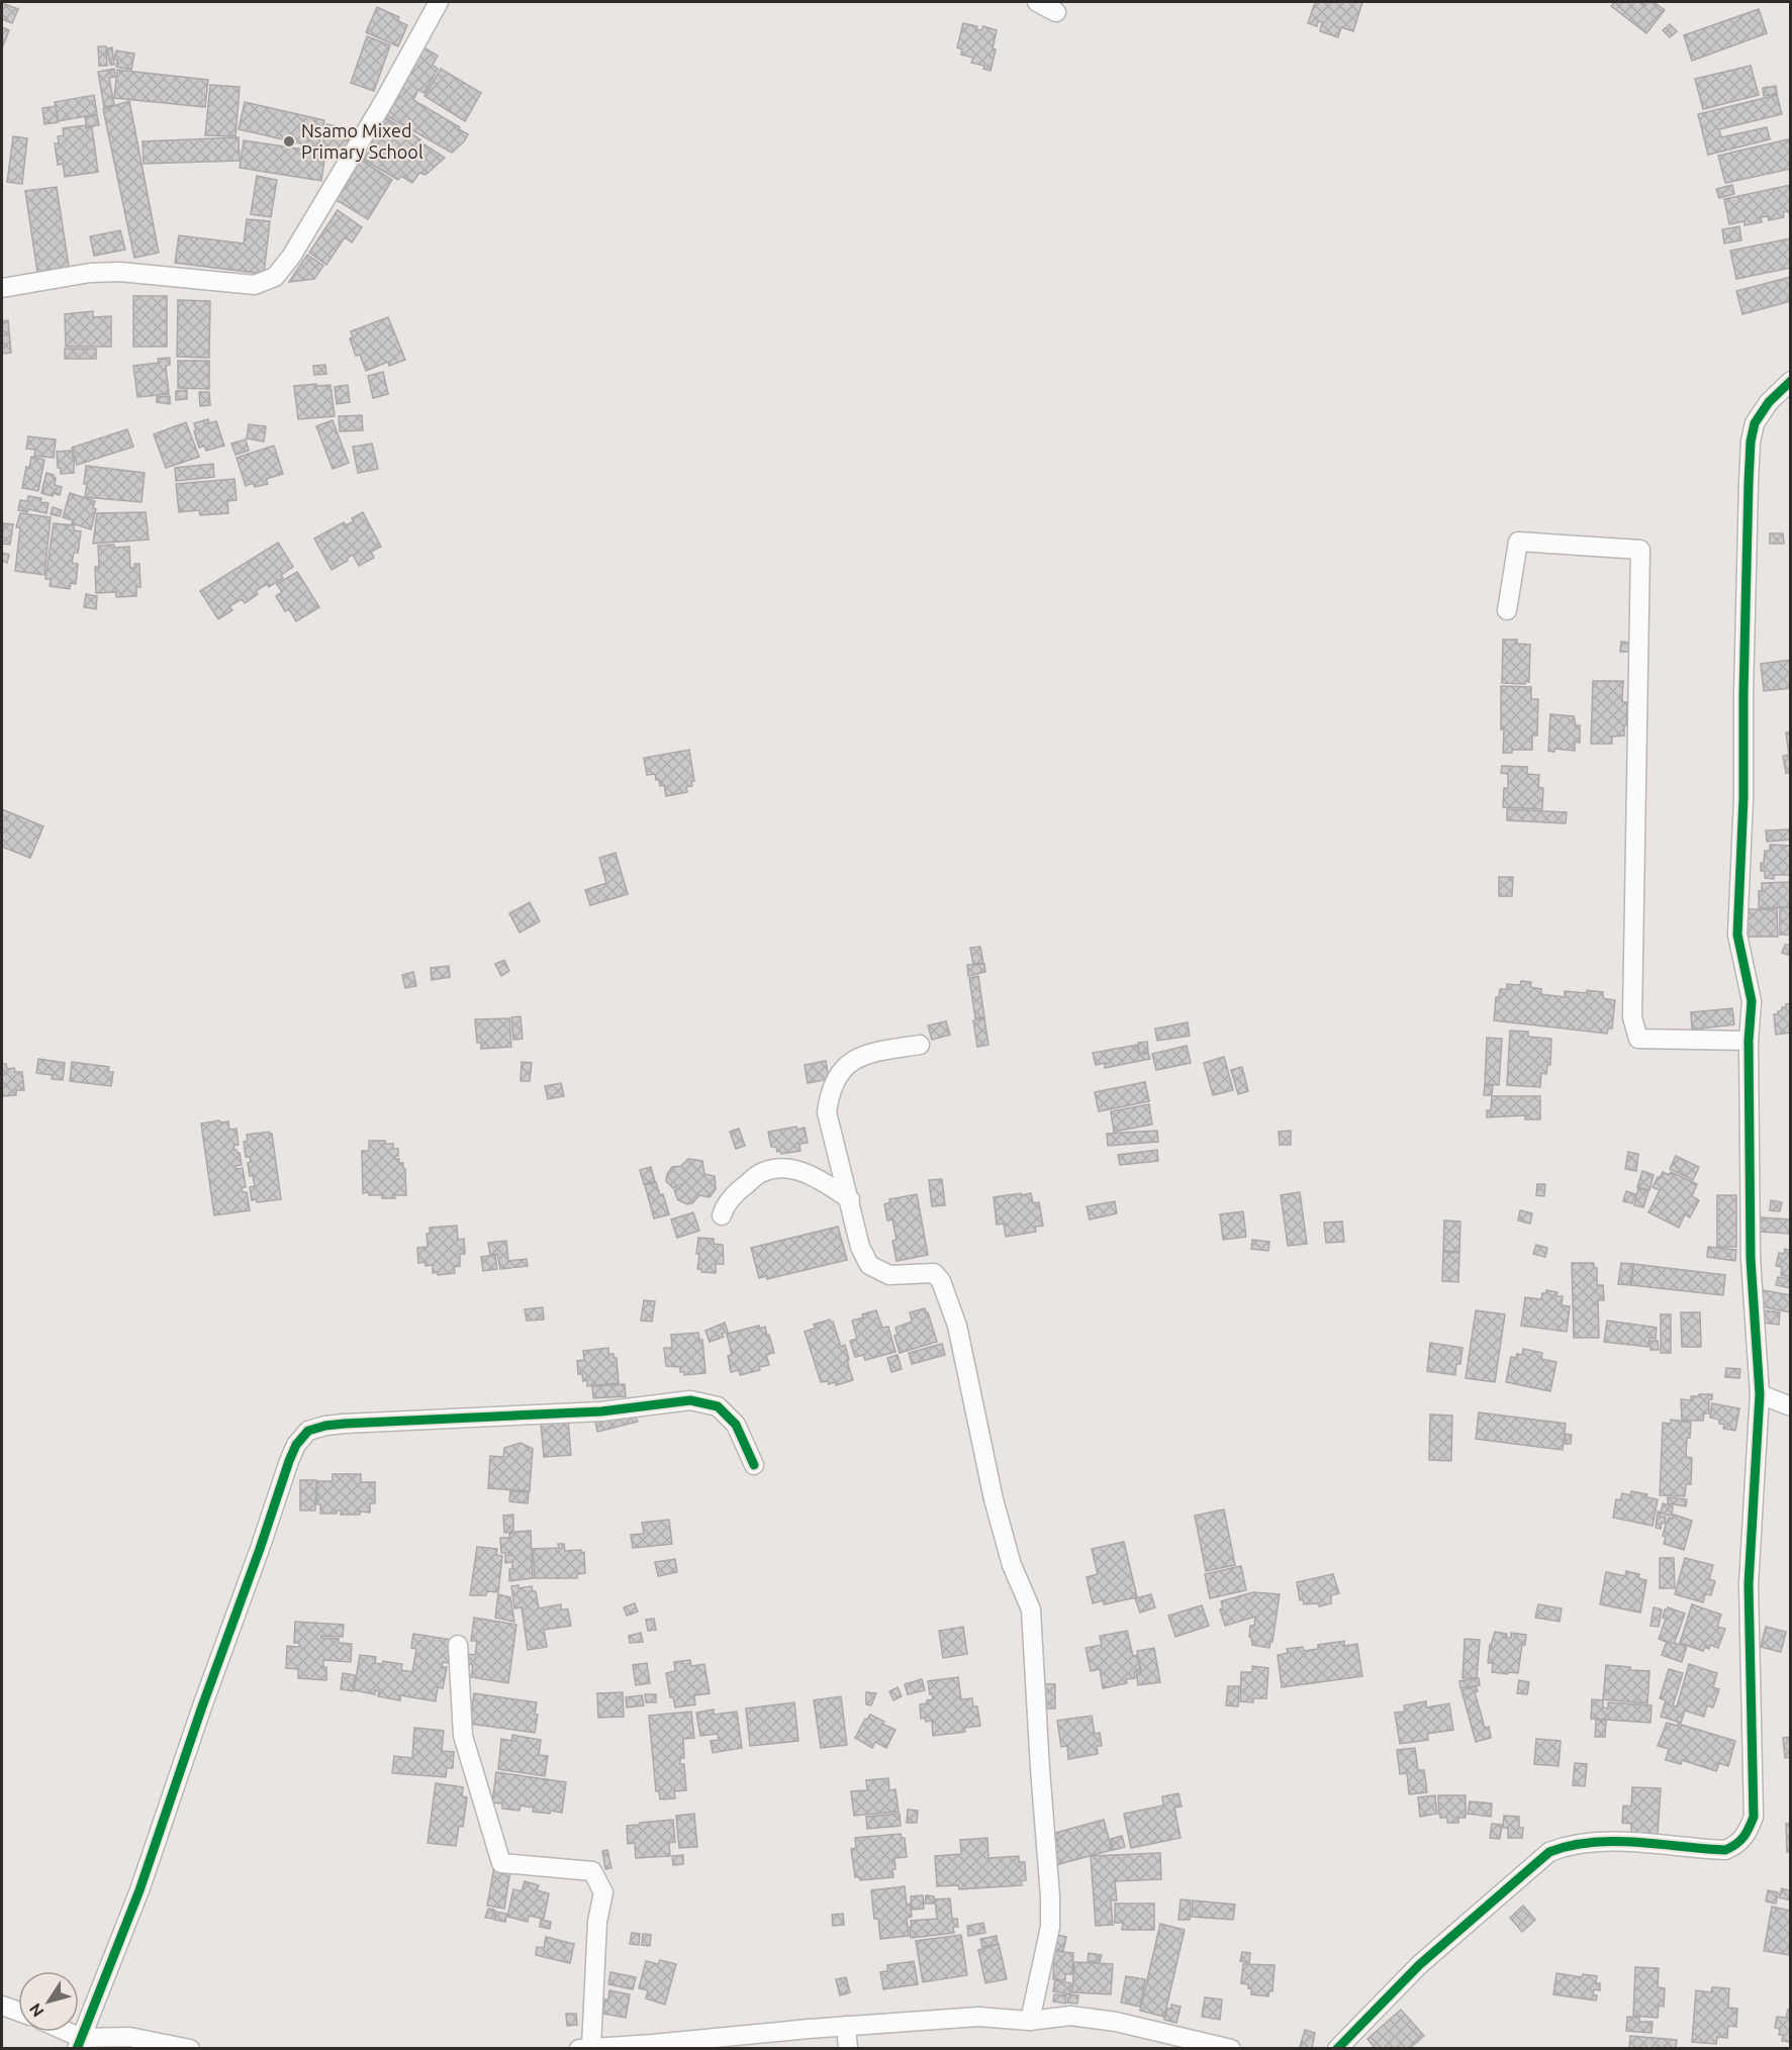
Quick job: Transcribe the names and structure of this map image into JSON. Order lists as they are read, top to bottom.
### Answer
{
  "places": ["Nsamo Mixed Primary School"],
  "north": "bottom left"
}
